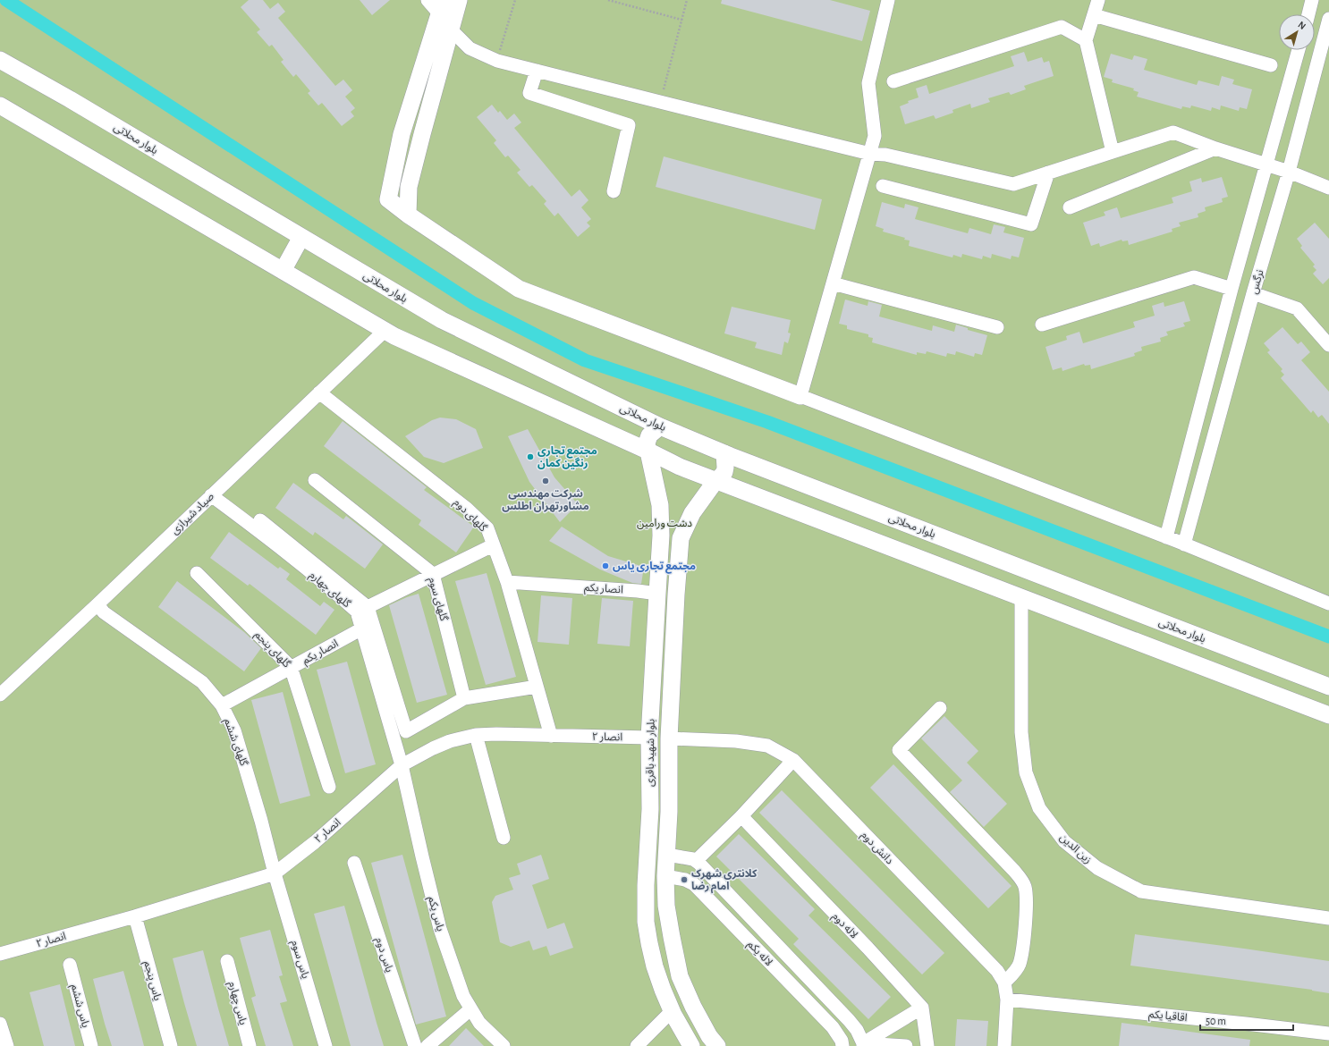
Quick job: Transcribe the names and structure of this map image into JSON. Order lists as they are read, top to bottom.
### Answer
{
  "streets": {
    "street": [
      "بلوار محلاتی",
      "نرگس",
      "صیاد شیرازی",
      "گلهای دوم",
      "انصار یکم",
      "گلهای چهارم",
      "گلهای سوم",
      "گلهای پنجم",
      "انصار ۲",
      "گلهای ششم",
      "بلوار شهید باقری",
      "دانش دوم",
      "زین الدین",
      "یاس یکم",
      "لاله دوم",
      "لاله یکم",
      "یاس دوم",
      "یاس سوم",
      "یاس پنجم",
      "یاس چهارم",
      "یاس ششم",
      "اقاقیا یکم"
    ]
  },
  "crossings": [
    ["بلوار محلاتی", "بلوار شهید باقری"],
    ["صیاد شیرازی", "گلهای دوم"],
    ["صیاد شیرازی", "گلهای چهارم"],
    ["صیاد شیرازی", "گلهای ششم"],
    ["گلهای دوم", "انصار یکم"],
    ["گلهای دوم", "انصار ۲"],
    ["انصار یکم", "گلهای چهارم"],
    ["انصار یکم", "گلهای پنجم"],
    ["انصار یکم", "گلهای ششم"],
    ["انصار یکم", "بلوار شهید باقری"],
    ["گلهای چهارم", "انصار ۲"],
    ["گلهای چهارم", "یاس یکم"],
    ["انصار ۲", "گلهای ششم"],
    ["انصار ۲", "بلوار شهید باقری"],
    ["انصار ۲", "یاس یکم"],
    ["انصار ۲", "یاس سوم"],
    ["انصار ۲", "یاس پنجم"],
    ["گلهای ششم", "یاس سوم"],
    ["بلوار شهید باقری", "دانش دوم"],
    ["بلوار شهید باقری", "لاله یکم"],
    ["دانش دوم", "اقاقیا یکم"]
  ],
  "parks": ["دشت ورامین"],
  "places": [
    "مجتمع تجاری رنگین کمان",
    "شرکت مهندسی مشاورتهران اطلس",
    "مجتمع تجاری یاس",
    "کلانتری شهرک امام رضا"
  ],
  "scale_bar": "50 m",
  "north": "top right"
}
